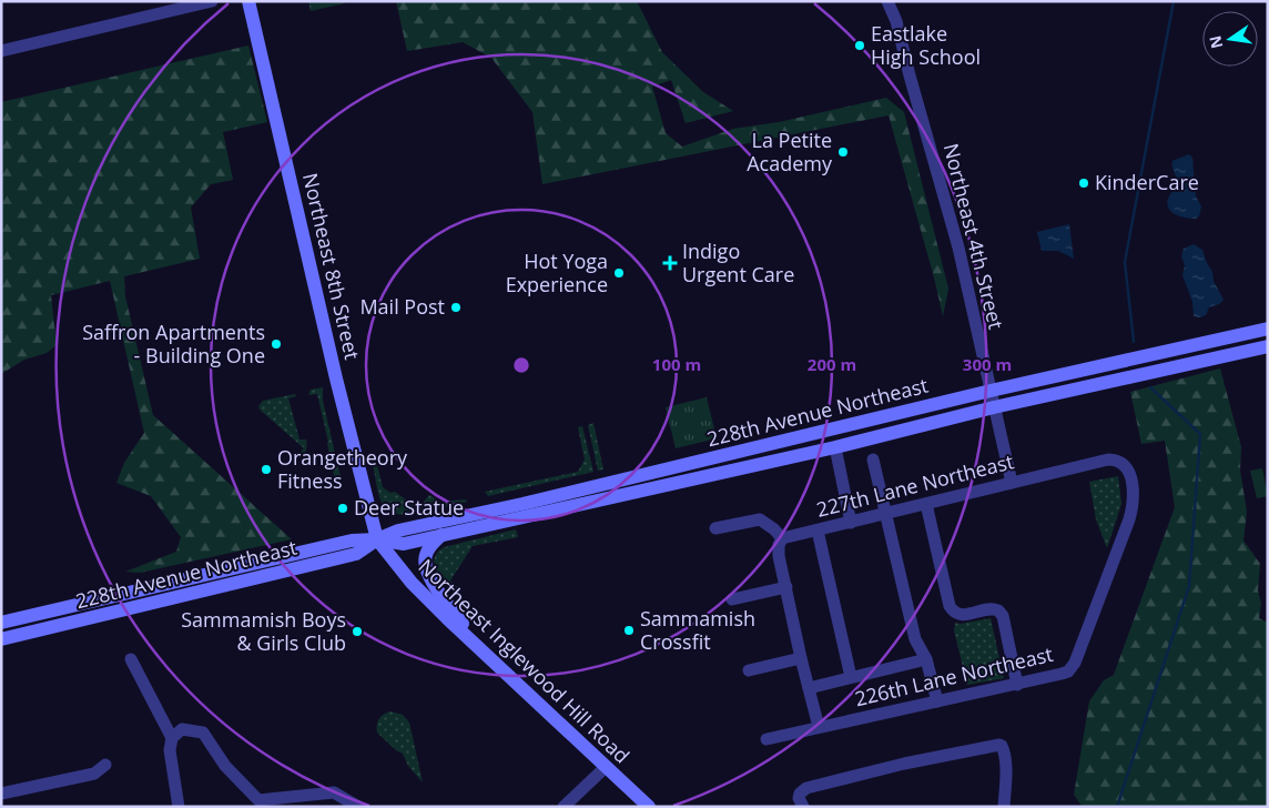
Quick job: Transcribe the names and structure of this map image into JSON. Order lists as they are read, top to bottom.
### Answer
{
  "streets": {
    "main road": ["Northeast 8th Street", "228th Avenue Northeast", "Northeast Inglewood Hill Road"],
    "street": ["Northeast 4th Street", "227th Lane Northeast", "226th Lane Northeast"]
  },
  "crossings": [
    ["Northeast 4th Street", "228th Avenue Northeast"],
    ["Northeast 4th Street", "227th Lane Northeast"],
    ["Northeast 8th Street", "228th Avenue Northeast"],
    ["Northeast 8th Street", "Northeast Inglewood Hill Road"],
    ["228th Avenue Northeast", "Northeast Inglewood Hill Road"],
    ["227th Lane Northeast", "226th Lane Northeast"]
  ],
  "places": {
    "other": [
      "Eastlake High School",
      "La Petite Academy",
      "KinderCare",
      "Hot Yoga Experience",
      "Mail Post",
      "Saffron Apartments - Building One",
      "Orangetheory Fitness",
      "Deer Statue",
      "Sammamish Crossfit",
      "Sammamish Boys & Girls Club"
    ],
    "health": ["Indigo Urgent Care"]
  },
  "north": "left",
  "rings": ["100 m", "200 m", "300 m"]
}
